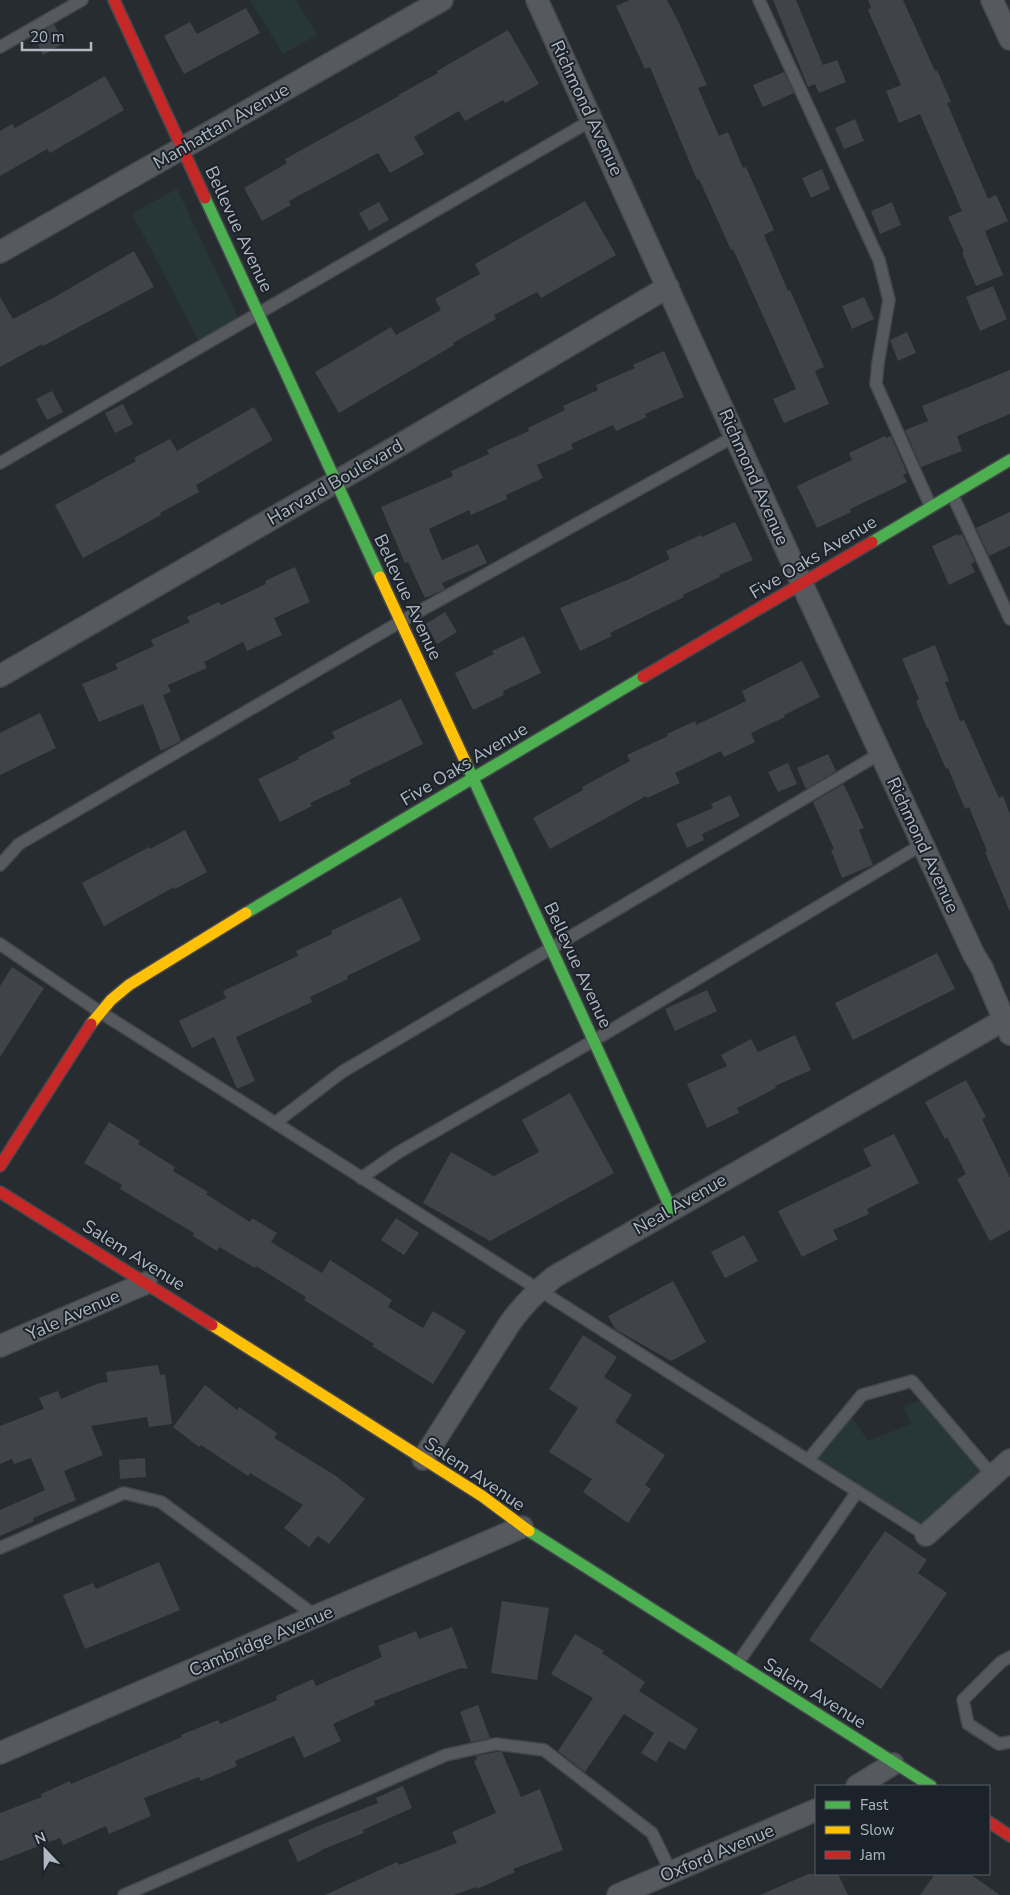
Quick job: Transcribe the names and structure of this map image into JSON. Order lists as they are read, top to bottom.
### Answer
{
  "streets": {
    "street": [
      "Richmond Avenue",
      "Manhattan Avenue",
      "Bellevue Avenue",
      "Harvard Boulevard",
      "Five Oaks Avenue",
      "Neal Avenue",
      "Salem Avenue",
      "Yale Avenue",
      "Cambridge Avenue",
      "Oxford Avenue"
    ]
  },
  "crossings": [
    ["Richmond Avenue", "Harvard Boulevard"],
    ["Richmond Avenue", "Five Oaks Avenue"],
    ["Richmond Avenue", "Neal Avenue"],
    ["Manhattan Avenue", "Bellevue Avenue"],
    ["Bellevue Avenue", "Harvard Boulevard"],
    ["Bellevue Avenue", "Five Oaks Avenue"],
    ["Bellevue Avenue", "Neal Avenue"],
    ["Neal Avenue", "Salem Avenue"],
    ["Salem Avenue", "Yale Avenue"],
    ["Salem Avenue", "Cambridge Avenue"]
  ],
  "legend": ["Fast", "Slow", "Jam"],
  "scale_bar": "20 m",
  "north": "top"
}
